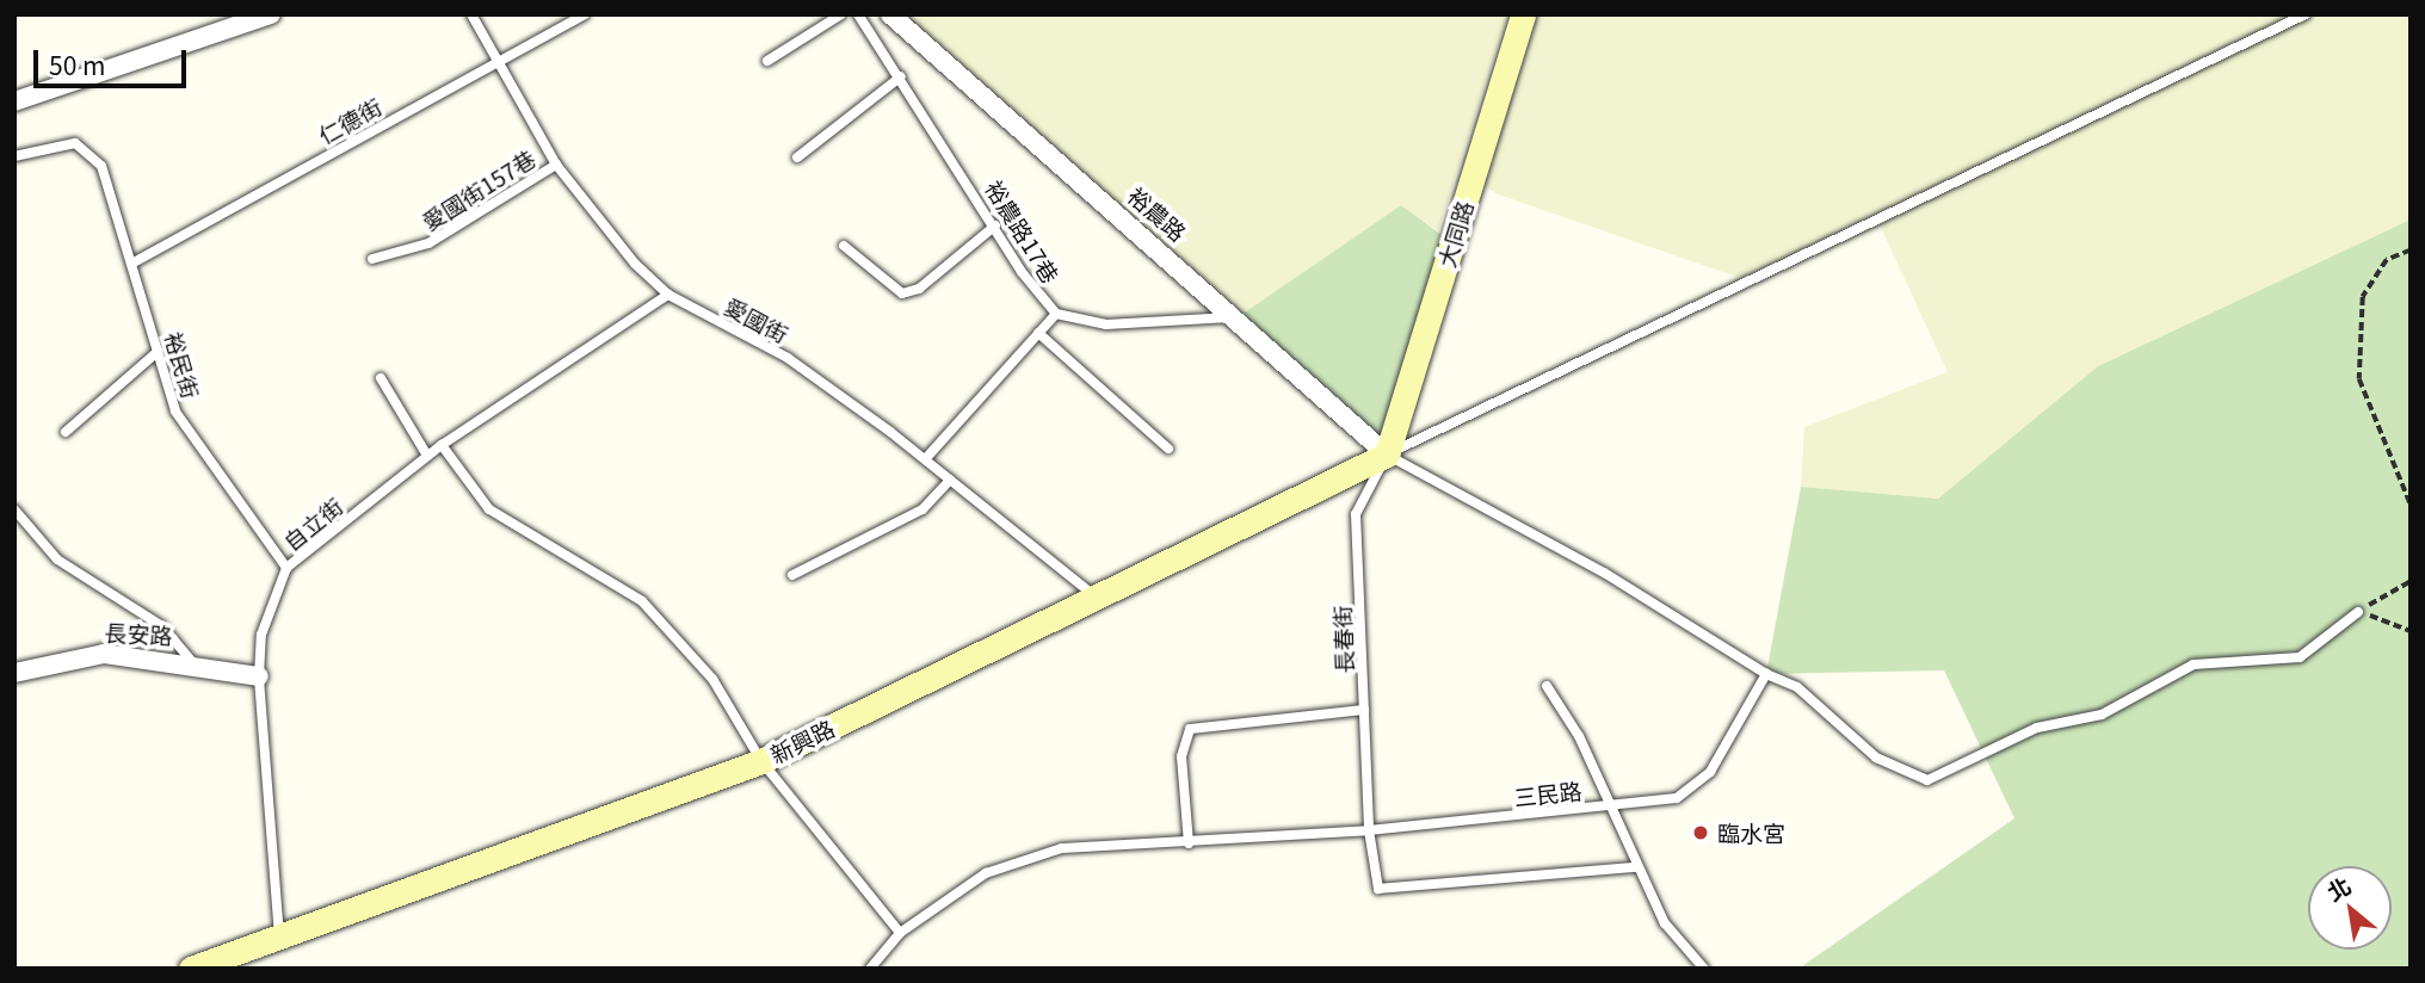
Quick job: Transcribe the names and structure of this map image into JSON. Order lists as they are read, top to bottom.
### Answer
{
  "streets": {
    "street": [
      "裕農路",
      "大同路",
      "長安路",
      "新興路"
    ],
    "lane": [
      "仁德街",
      "愛國街157巷",
      "裕農路17巷",
      "愛國街",
      "裕民街",
      "自立街",
      "長春街",
      "三民路"
    ]
  },
  "crossings": [
    ["仁德街", "愛國街"],
    ["仁德街", "裕民街"],
    ["愛國街157巷", "愛國街"],
    ["裕農路", "裕農路17巷"],
    ["裕農路", "大同路"],
    ["裕農路", "長春街"],
    ["裕農路", "新興路"],
    ["大同路", "長春街"],
    ["大同路", "新興路"],
    ["愛國街", "自立街"],
    ["愛國街", "新興路"],
    ["裕民街", "自立街"],
    ["自立街", "長安路"],
    ["自立街", "新興路"],
    ["長春街", "新興路"],
    ["長春街", "三民路"]
  ],
  "places": ["臨水宮"],
  "scale_bar": "50 m",
  "north": "top left"
}
